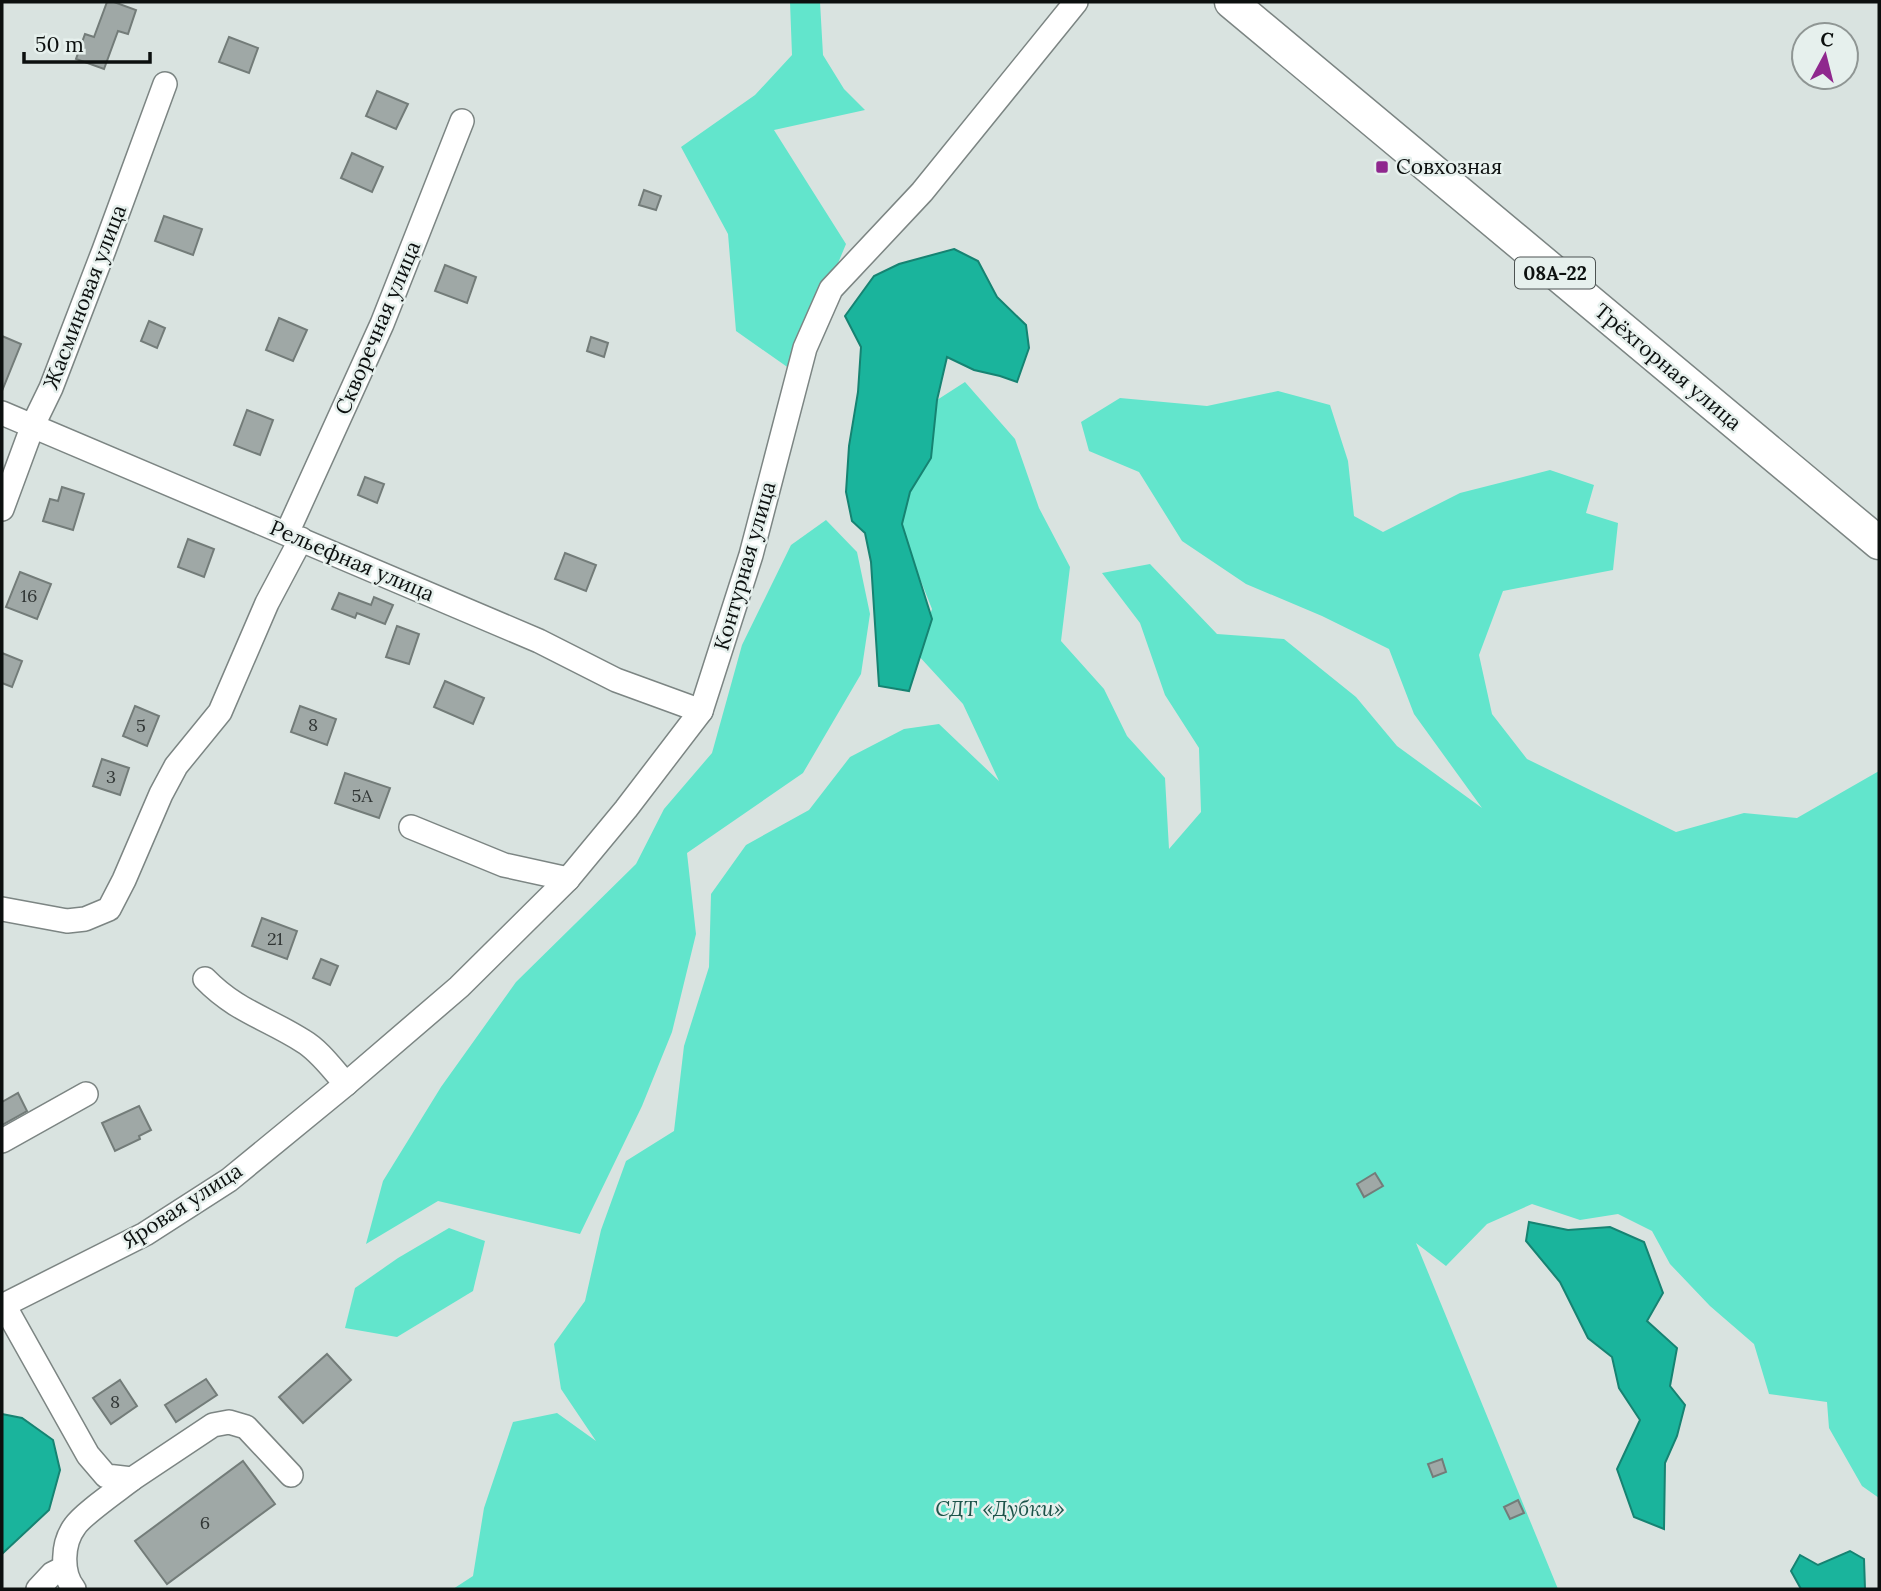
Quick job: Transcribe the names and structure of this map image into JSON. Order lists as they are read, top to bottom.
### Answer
{
  "streets": {
    "highway": ["08А-22", "Трёхгорная улица"],
    "street": [
      "Жасминовая улица",
      "Скворечная улица",
      "Рельефная улица",
      "Контурная улица",
      "Яровая улица"
    ]
  },
  "crossings": [
    ["Жасминовая улица", "Рельефная улица"],
    ["Скворечная улица", "Рельефная улица"],
    ["Рельефная улица", "Контурная улица"],
    ["Контурная улица", "Яровая улица"]
  ],
  "parks": ["СДТ «Дубки»"],
  "places": {
    "transit": ["Совхозная"]
  },
  "house_numbers": [
    "16",
    "8",
    "5",
    "3",
    "5А",
    "21",
    "8",
    "6"
  ],
  "scale_bar": "50 m",
  "north": "top"
}
